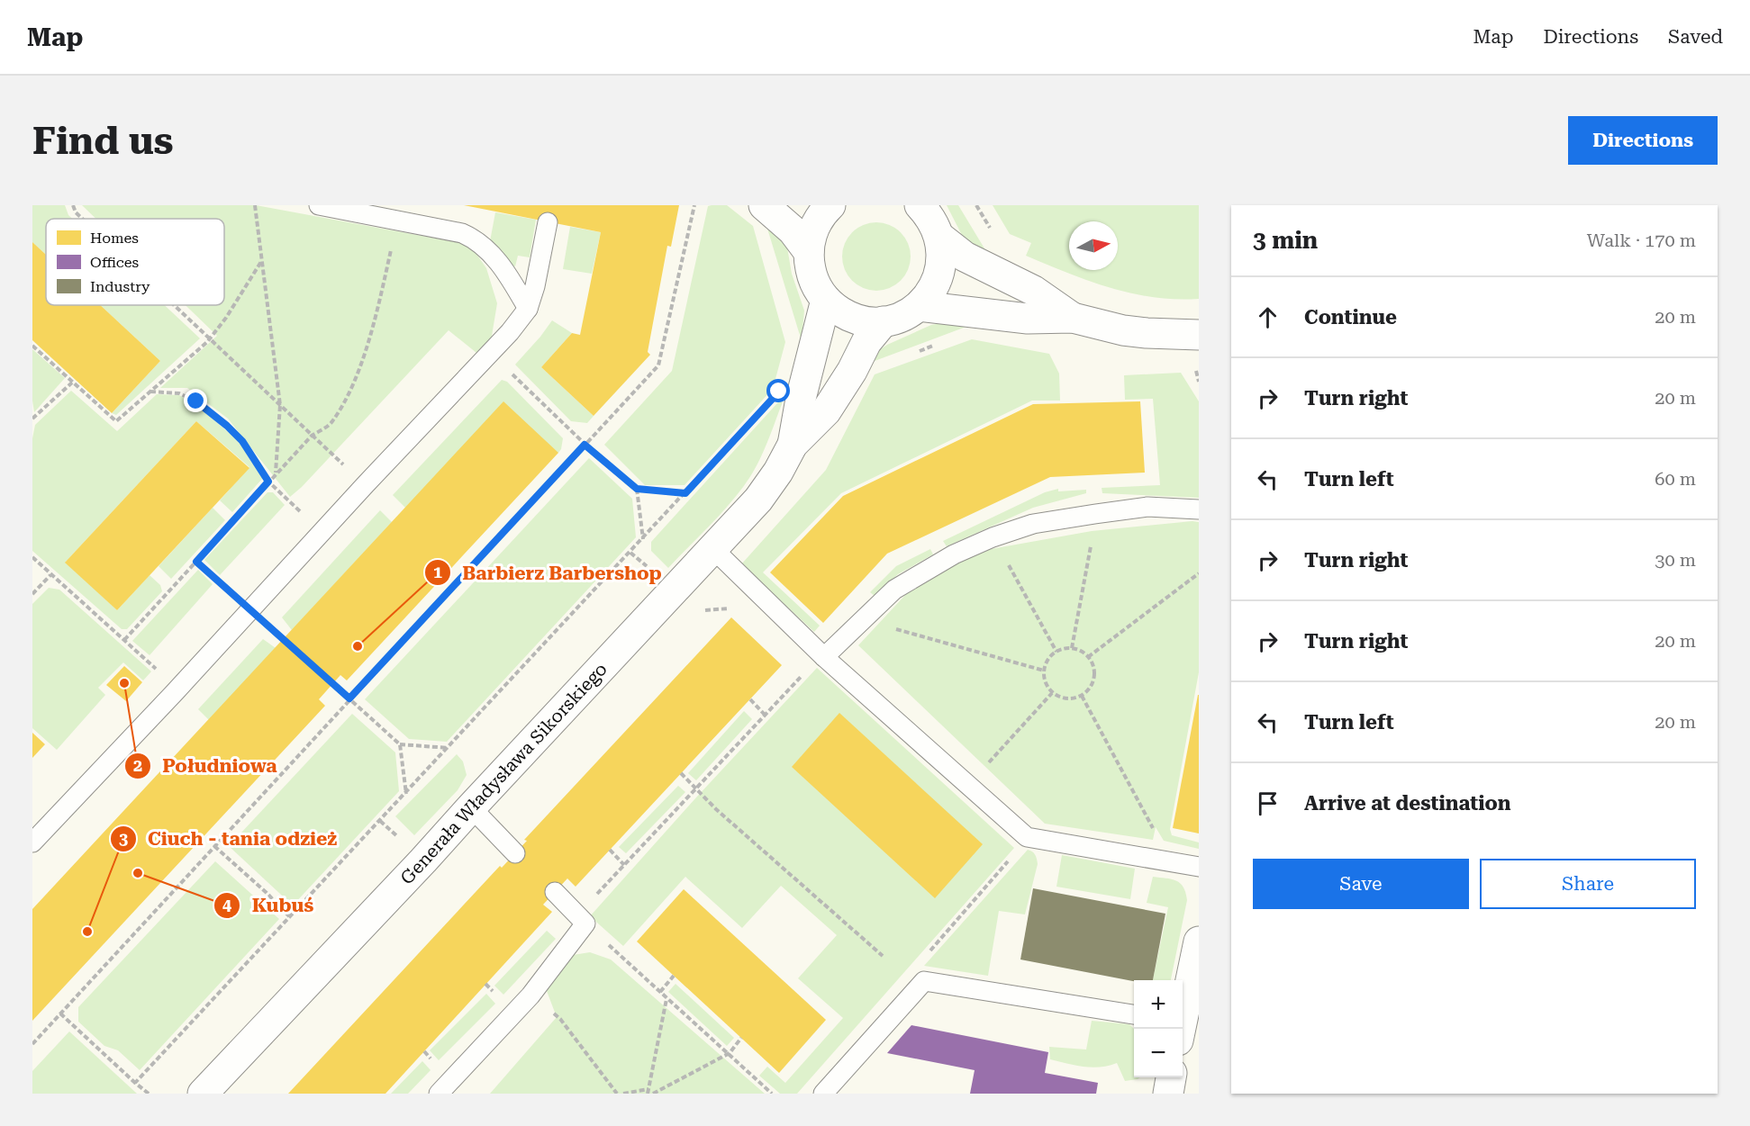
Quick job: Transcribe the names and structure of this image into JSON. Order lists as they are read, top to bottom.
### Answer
{
  "streets": {
    "street": ["Generała Władysława Sikorskiego"]
  },
  "places": [
    "Barbierz Barbershop",
    "Południowa",
    "Kubuś",
    "Ciuch - tania odzież"
  ],
  "legend": ["Homes", "Offices", "Industry"],
  "north": "right",
  "page": {
    "header": "Map",
    "nav": ["Map", "Directions", "Saved"],
    "buttons": [
      "Directions",
      ["Save", "Share"]
    ],
    "title": "Find us",
    "heading": ["3 min", "Walk · 170 m"],
    "list": [
      ["Continue", "20 m"],
      ["Turn right", "20 m"],
      ["Turn left", "60 m"],
      ["Turn right", "30 m"],
      ["Turn right", "20 m"],
      ["Turn left", "20 m"],
      "Arrive at destination"
    ],
    "map_buttons": ["+", "−"]
  }
}
